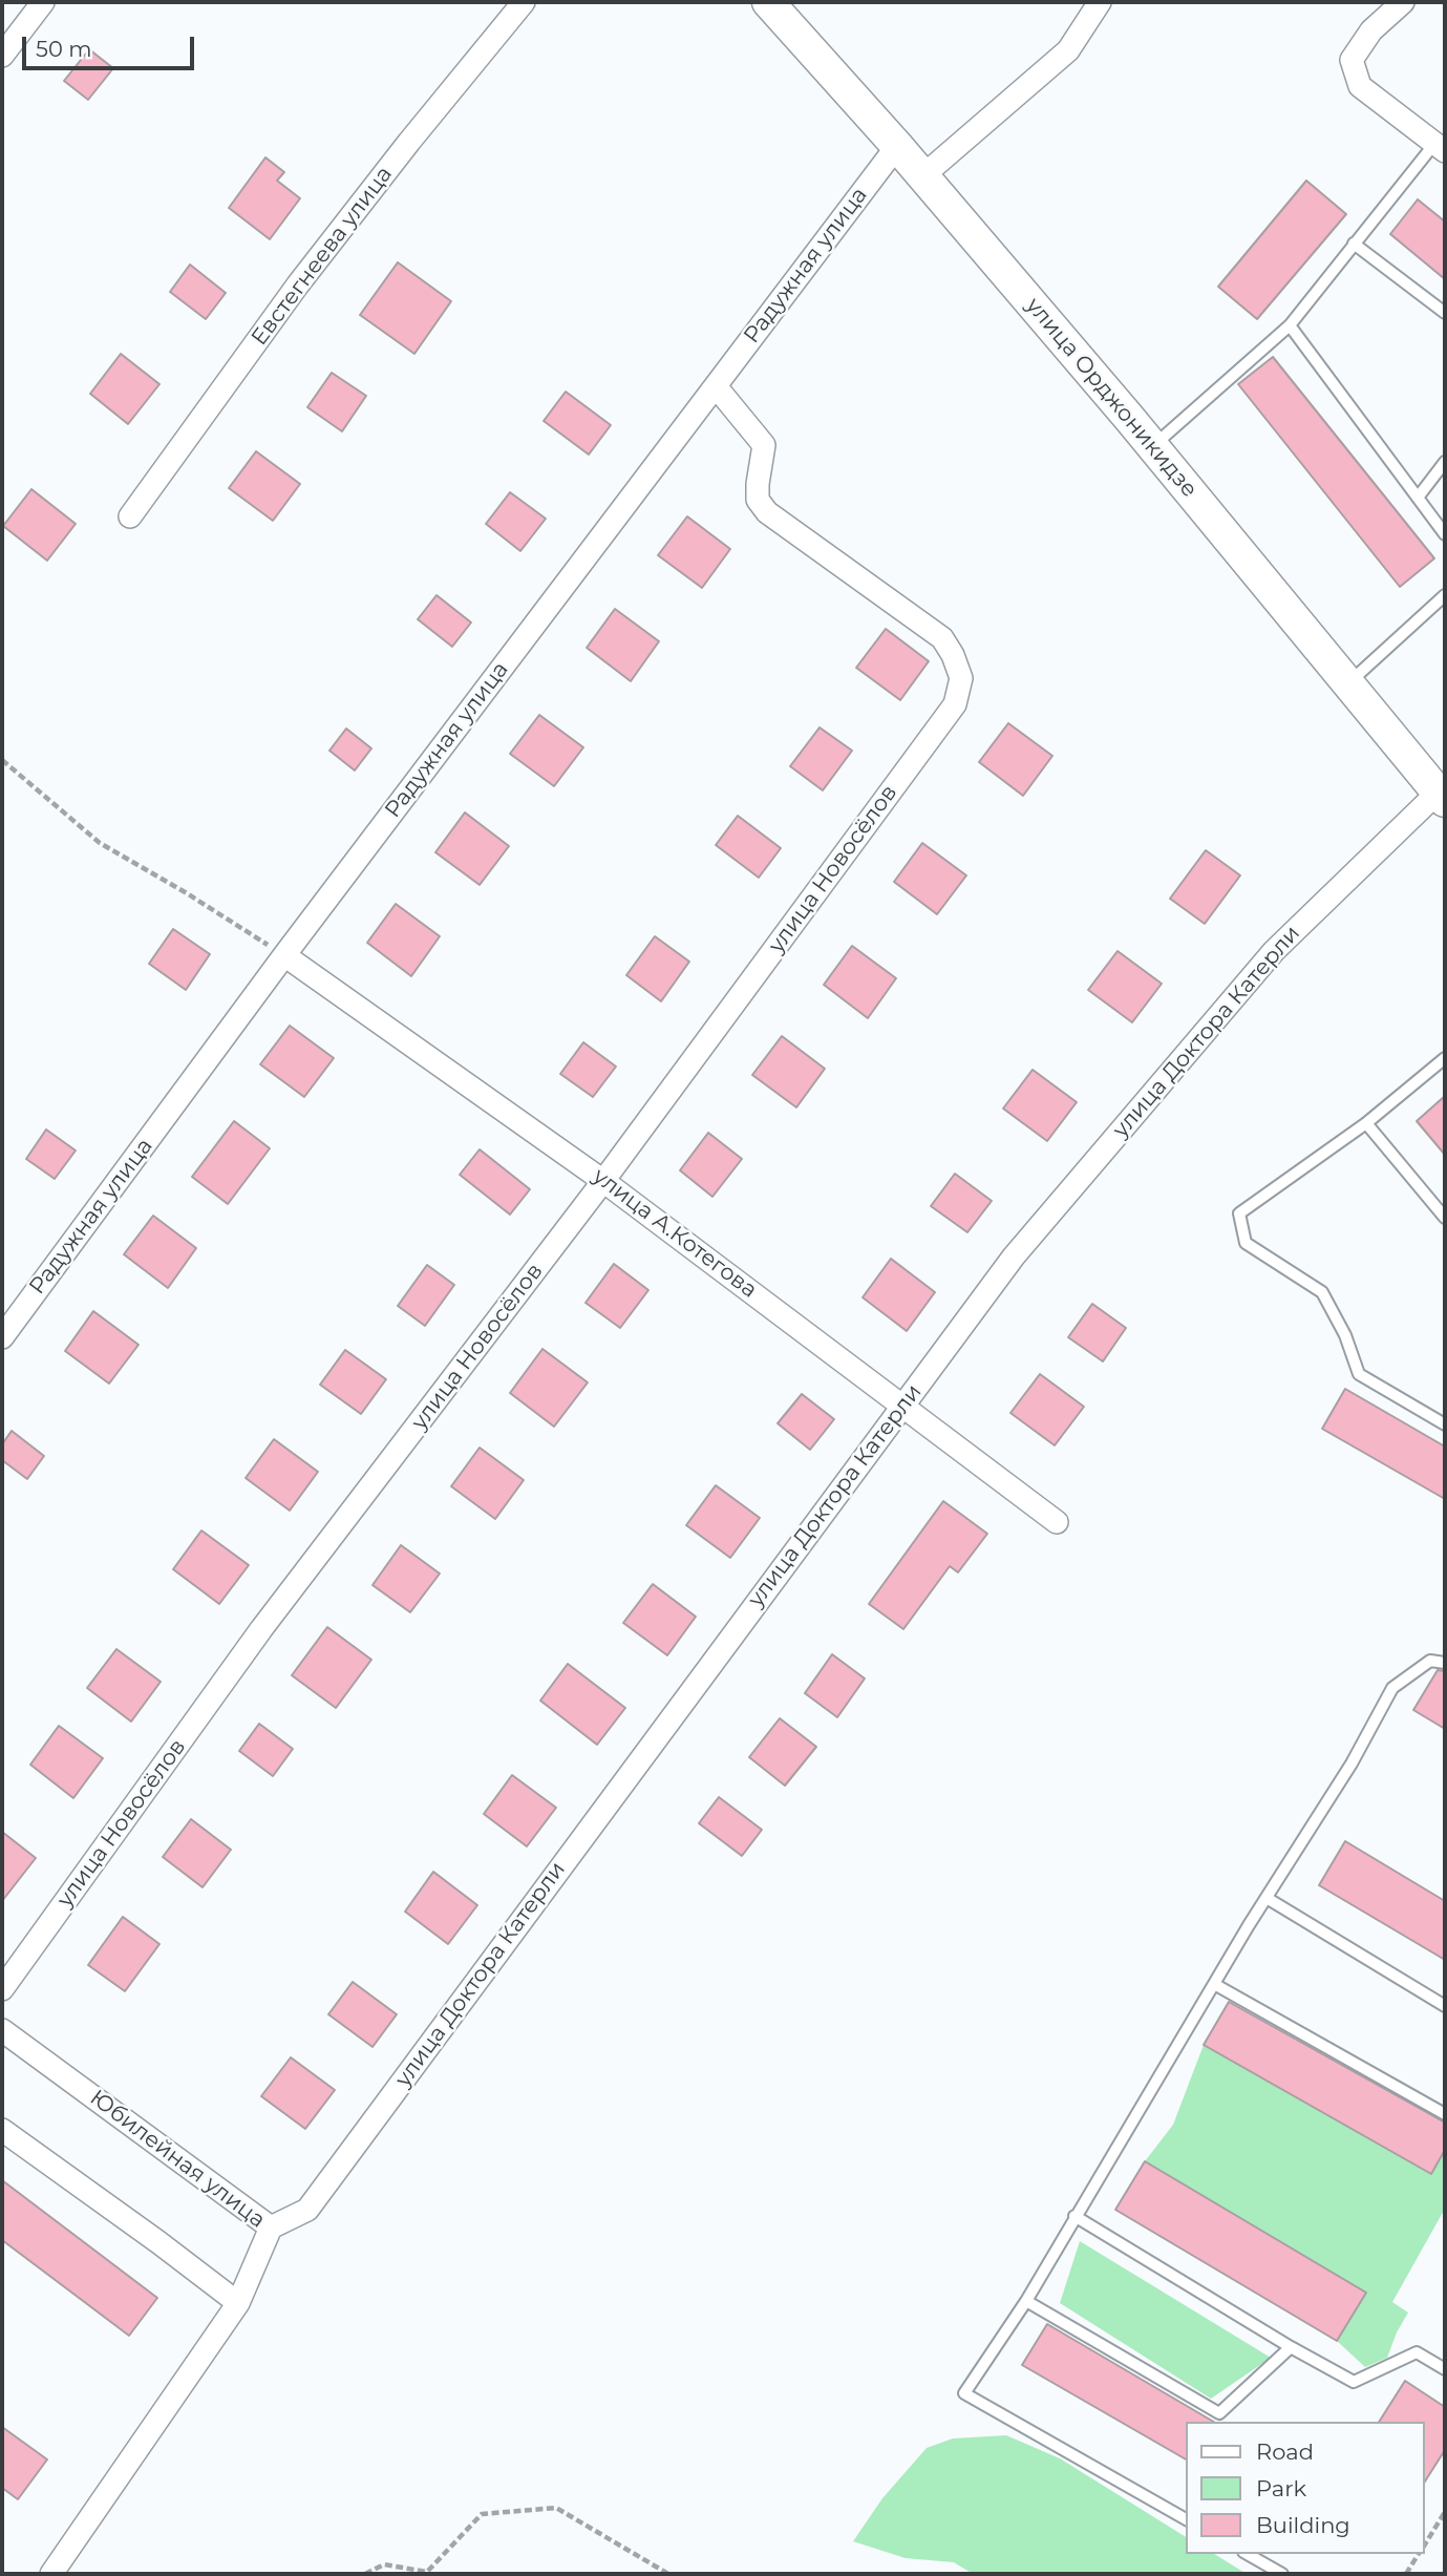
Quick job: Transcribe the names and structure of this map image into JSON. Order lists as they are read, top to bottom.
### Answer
{
  "streets": {
    "main road": ["улица Орджоникидзе"],
    "street": [
      "Евстегнеева улица",
      "Радужная улица",
      "улица Новосёлов",
      "улица Доктора Катерли",
      "улица А.Котегова",
      "Юбилейная улица"
    ]
  },
  "crossings": [
    ["Радужная улица", "улица Орджоникидзе"],
    ["Радужная улица", "улица Новосёлов"],
    ["Радужная улица", "улица А.Котегова"],
    ["улица Орджоникидзе", "улица Доктора Катерли"],
    ["улица Новосёлов", "улица А.Котегова"],
    ["улица Доктора Катерли", "улица А.Котегова"],
    ["улица Доктора Катерли", "Юбилейная улица"]
  ],
  "legend": ["Road", "Park", "Building"],
  "scale_bar": "50 m"
}
